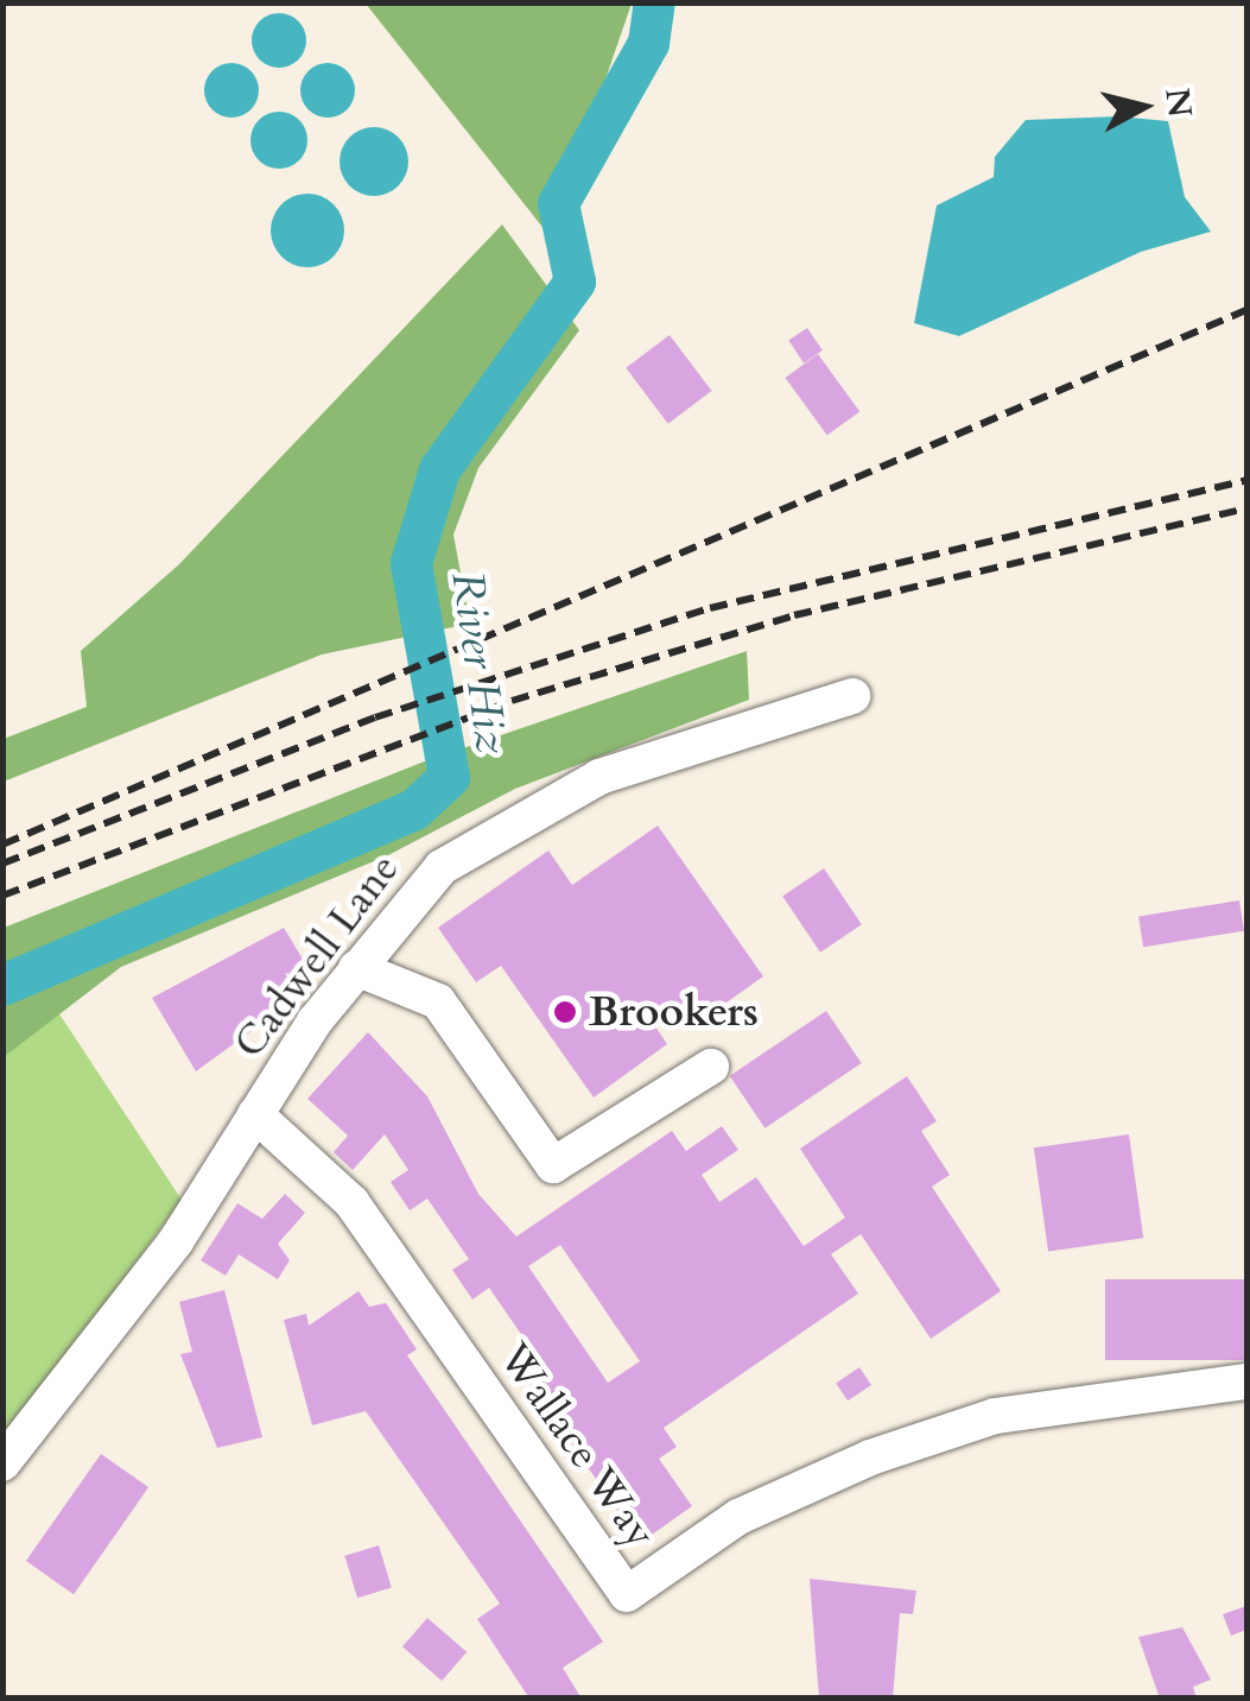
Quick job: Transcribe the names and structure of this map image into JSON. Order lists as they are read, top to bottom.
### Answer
{
  "streets": {
    "street": ["Cadwell Lane", "Wallace Way"]
  },
  "crossings": [
    ["Cadwell Lane", "Wallace Way"]
  ],
  "water": ["River Hiz"],
  "places": ["Brookers"],
  "north": "right"
}
